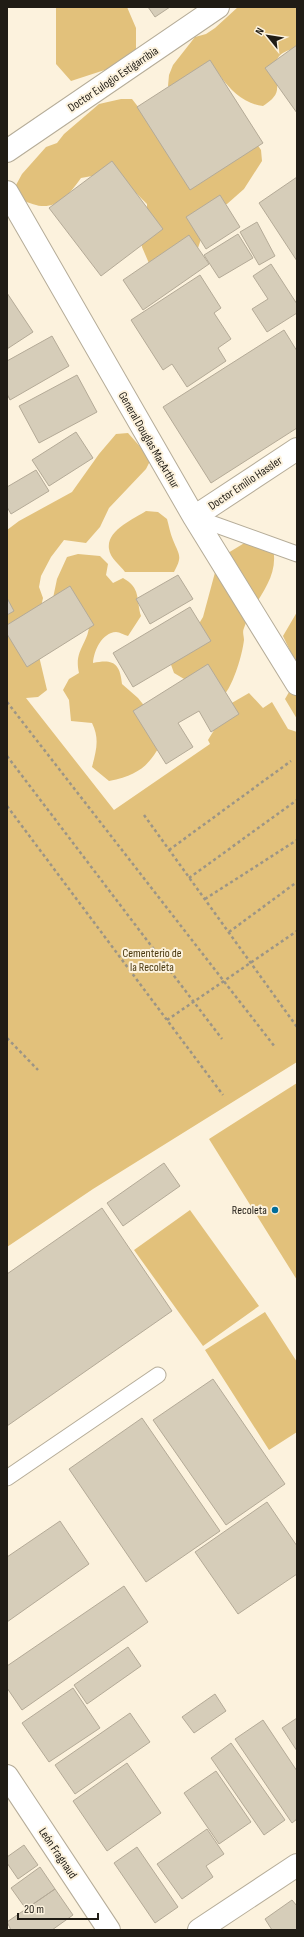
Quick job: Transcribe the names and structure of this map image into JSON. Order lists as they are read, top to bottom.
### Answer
{
  "streets": {
    "street": [
      "Doctor Eulogio Estigarribia",
      "General Douglas MacArthur",
      "Doctor Emilio Hassler",
      "León Fragnaud"
    ]
  },
  "crossings": [
    ["General Douglas MacArthur", "Doctor Emilio Hassler"]
  ],
  "parks": ["Cementerio de la Recoleta"],
  "places": ["Recoleta"],
  "scale_bar": "20 m",
  "north": "top left"
}
